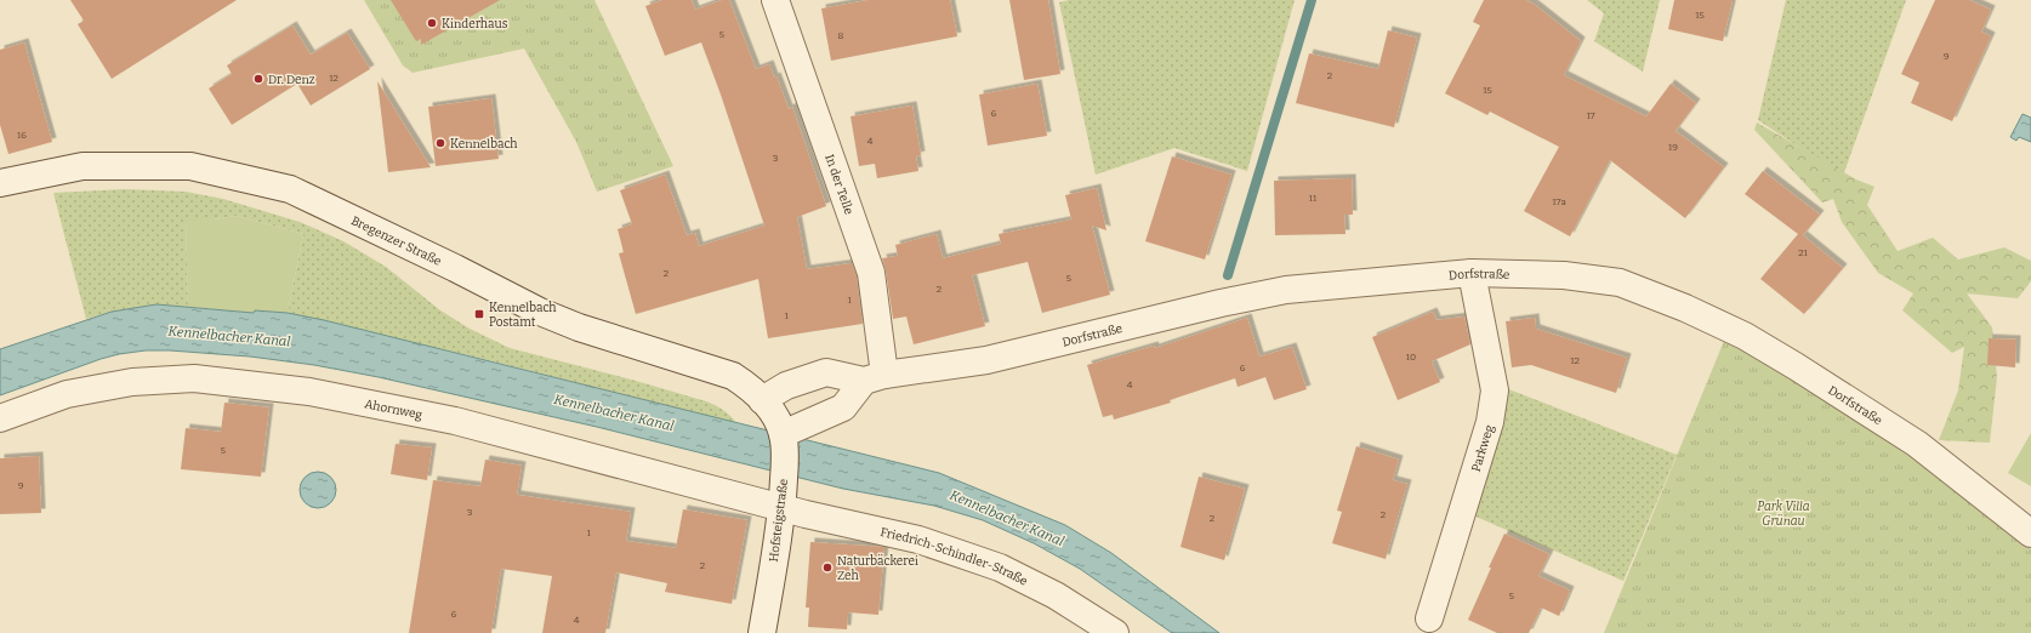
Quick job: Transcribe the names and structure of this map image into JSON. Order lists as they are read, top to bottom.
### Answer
{
  "streets": {
    "street": [
      "In der Telle",
      "Bregenzer Straße",
      "Dorfstraße",
      "Ahornweg",
      "Parkweg",
      "Hofsteigstraße",
      "Friedrich-Schindler-Straße"
    ]
  },
  "crossings": [
    ["In der Telle", "Dorfstraße"],
    ["Bregenzer Straße", "Dorfstraße"],
    ["Bregenzer Straße", "Hofsteigstraße"],
    ["Dorfstraße", "Parkweg"],
    ["Dorfstraße", "Hofsteigstraße"],
    ["Ahornweg", "Hofsteigstraße"],
    ["Ahornweg", "Friedrich-Schindler-Straße"],
    ["Hofsteigstraße", "Friedrich-Schindler-Straße"]
  ],
  "water": ["Kennelbacher Kanal"],
  "parks": ["Park Villa Grünau"],
  "places": {
    "other": [
      "Kinderhaus",
      "Dr. Denz",
      "Kennelbach",
      "Naturbäckerei Zeh"
    ],
    "transit": ["Kennelbach Postamt"]
  },
  "house_numbers": [
    "15",
    "5",
    "8",
    "9",
    "2",
    "12",
    "15",
    "6",
    "17",
    "16",
    "4",
    "19",
    "3",
    "11",
    "17a",
    "21",
    "2",
    "5",
    "2",
    "1",
    "1",
    "10",
    "12",
    "6",
    "4",
    "5",
    "9",
    "3",
    "2",
    "2",
    "1",
    "2",
    "5",
    "6",
    "4"
  ]
}
